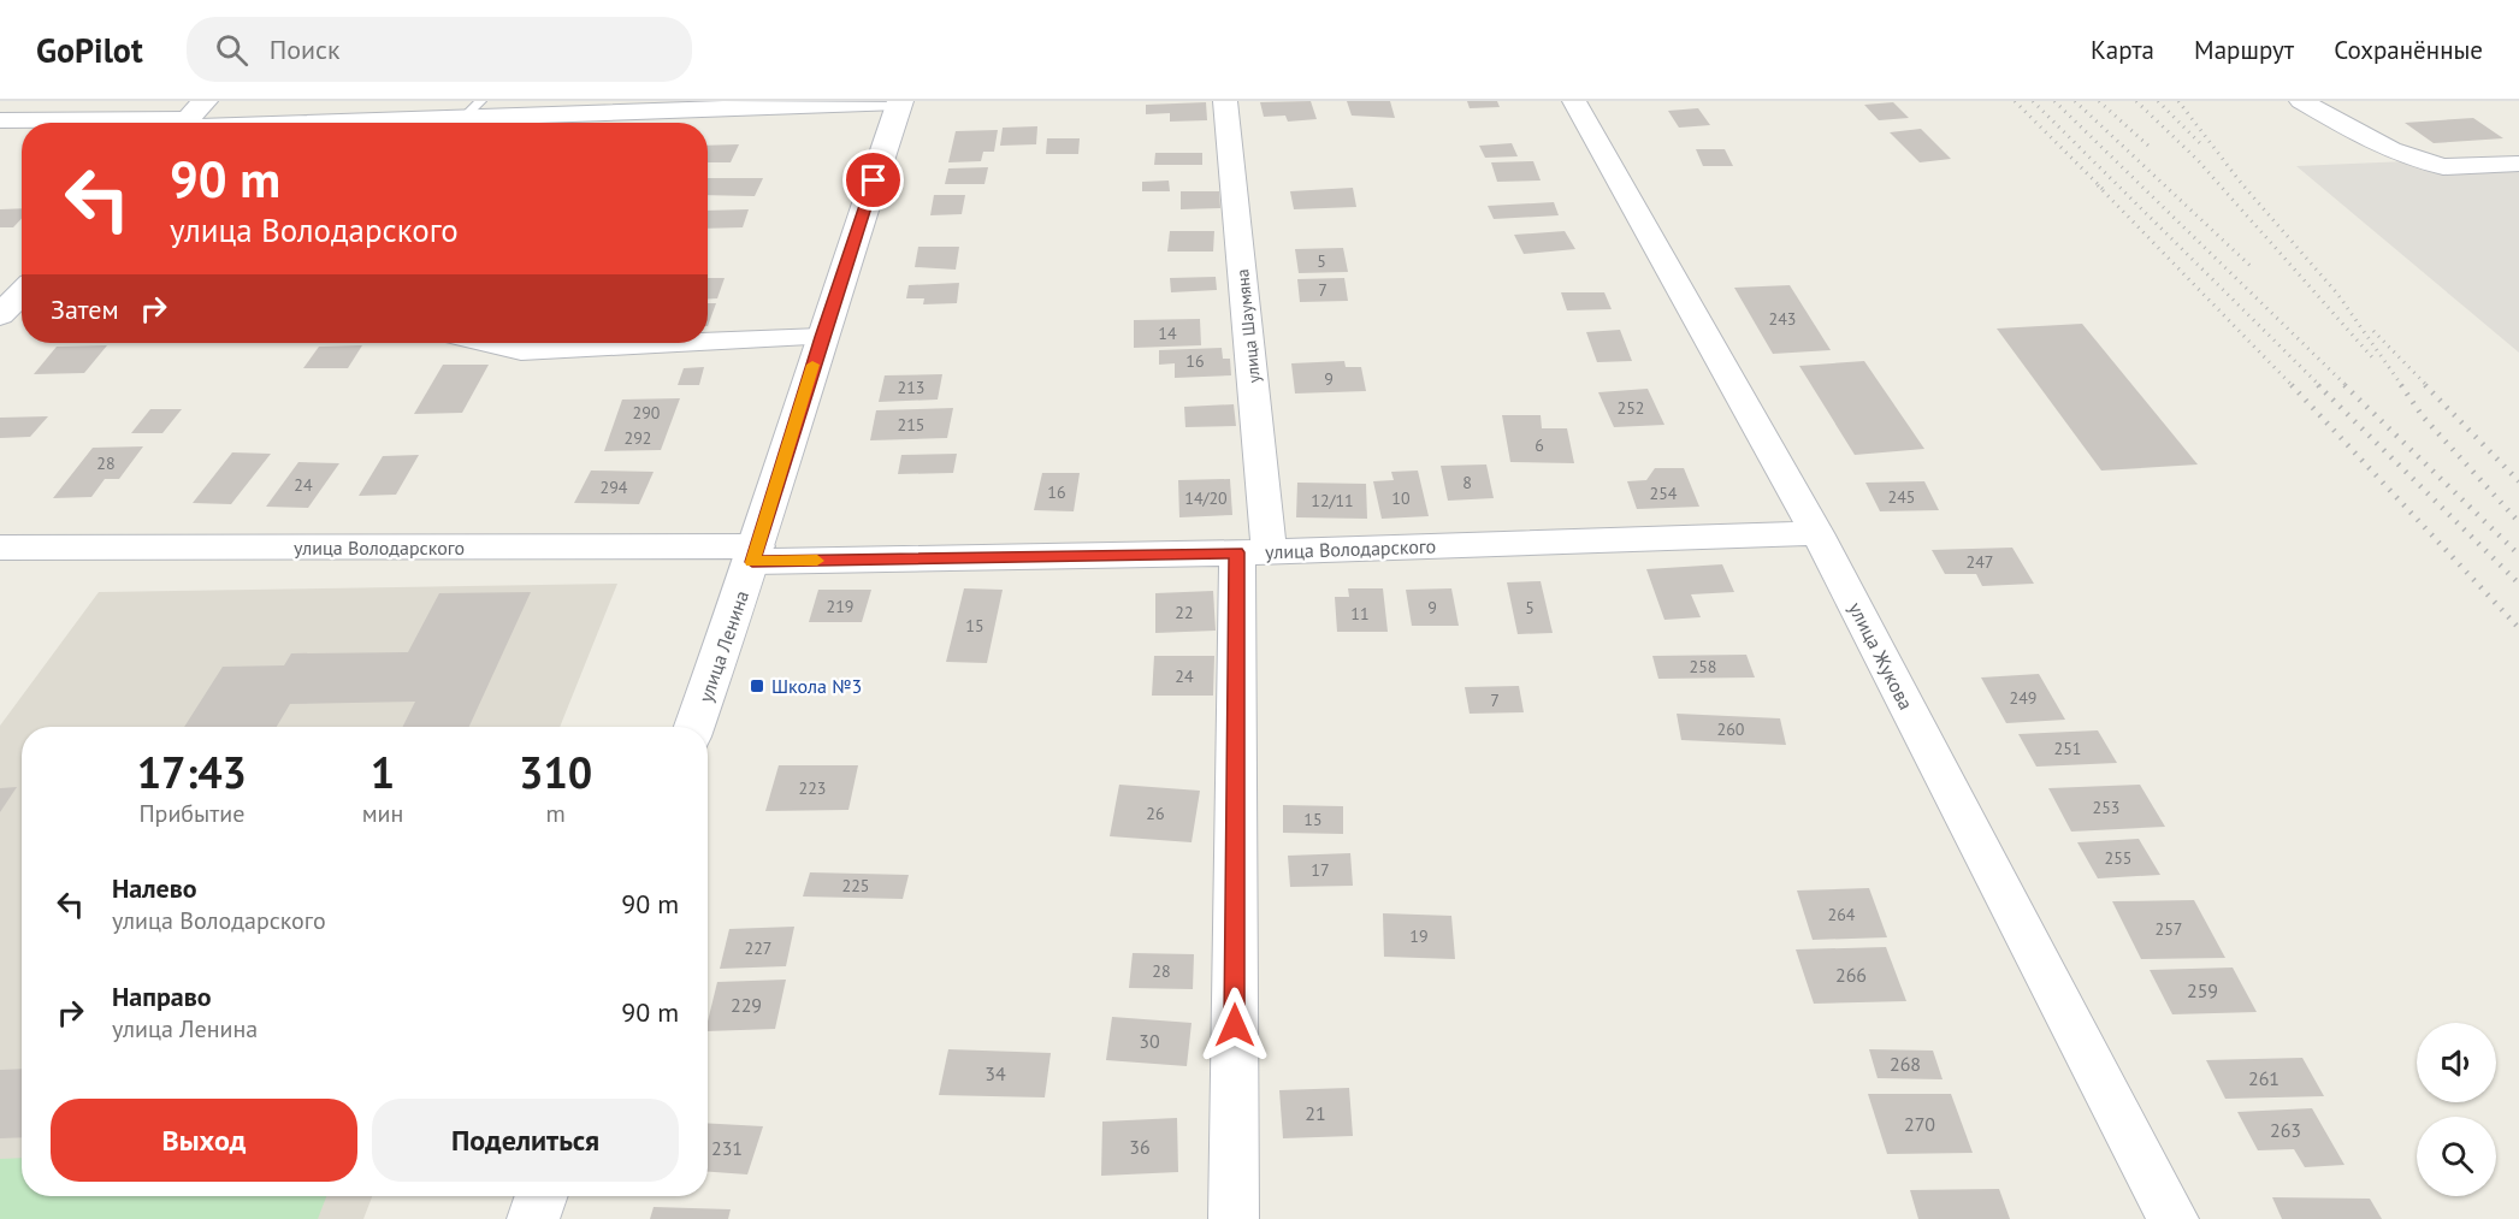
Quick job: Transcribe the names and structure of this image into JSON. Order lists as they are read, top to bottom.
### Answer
{
  "streets": {
    "main road": ["улица Ленина"],
    "street": ["улица Шаумяна", "улица Володарского", "улица Жукова"]
  },
  "crossings": [
    ["улица Шаумяна", "улица Володарского"],
    ["улица Володарского", "улица Ленина"],
    ["улица Володарского", "улица Жукова"]
  ],
  "places": {
    "transit": ["Школа №3"]
  },
  "house_numbers": [
    "5",
    "7",
    "243",
    "14",
    "16",
    "9",
    "213",
    "252",
    "290",
    "215",
    "292",
    "6",
    "28",
    "8",
    "24",
    "294",
    "16",
    "254",
    "245",
    "14/20",
    "10",
    "12/11",
    "247",
    "219",
    "9",
    "5",
    "22",
    "11",
    "15",
    "258",
    "24",
    "249",
    "7",
    "260",
    "251",
    "223",
    "253",
    "26",
    "15",
    "255",
    "17",
    "225",
    "264",
    "257",
    "19",
    "227",
    "28",
    "266",
    "259",
    "229",
    "30",
    "268",
    "34",
    "261",
    "21",
    "270",
    "263",
    "36",
    "231"
  ],
  "page": {
    "header": "GoPilot",
    "search": "Поиск",
    "nav": ["Карта", "Маршрут", "Сохранённые"],
    "turn": ["90 m", "улица Володарского"],
    "then": "Затем",
    "eta": [
      "17:43",
      "Прибытие",
      "1",
      "мин",
      "310",
      "m"
    ],
    "list": [
      {
        "name": "Налево",
        "note": "улица Володарского",
        "value": "90 m"
      },
      {
        "name": "Направо",
        "note": "улица Ленина",
        "value": "90 m"
      }
    ],
    "buttons": ["Выход", "Поделиться"]
  }
}
